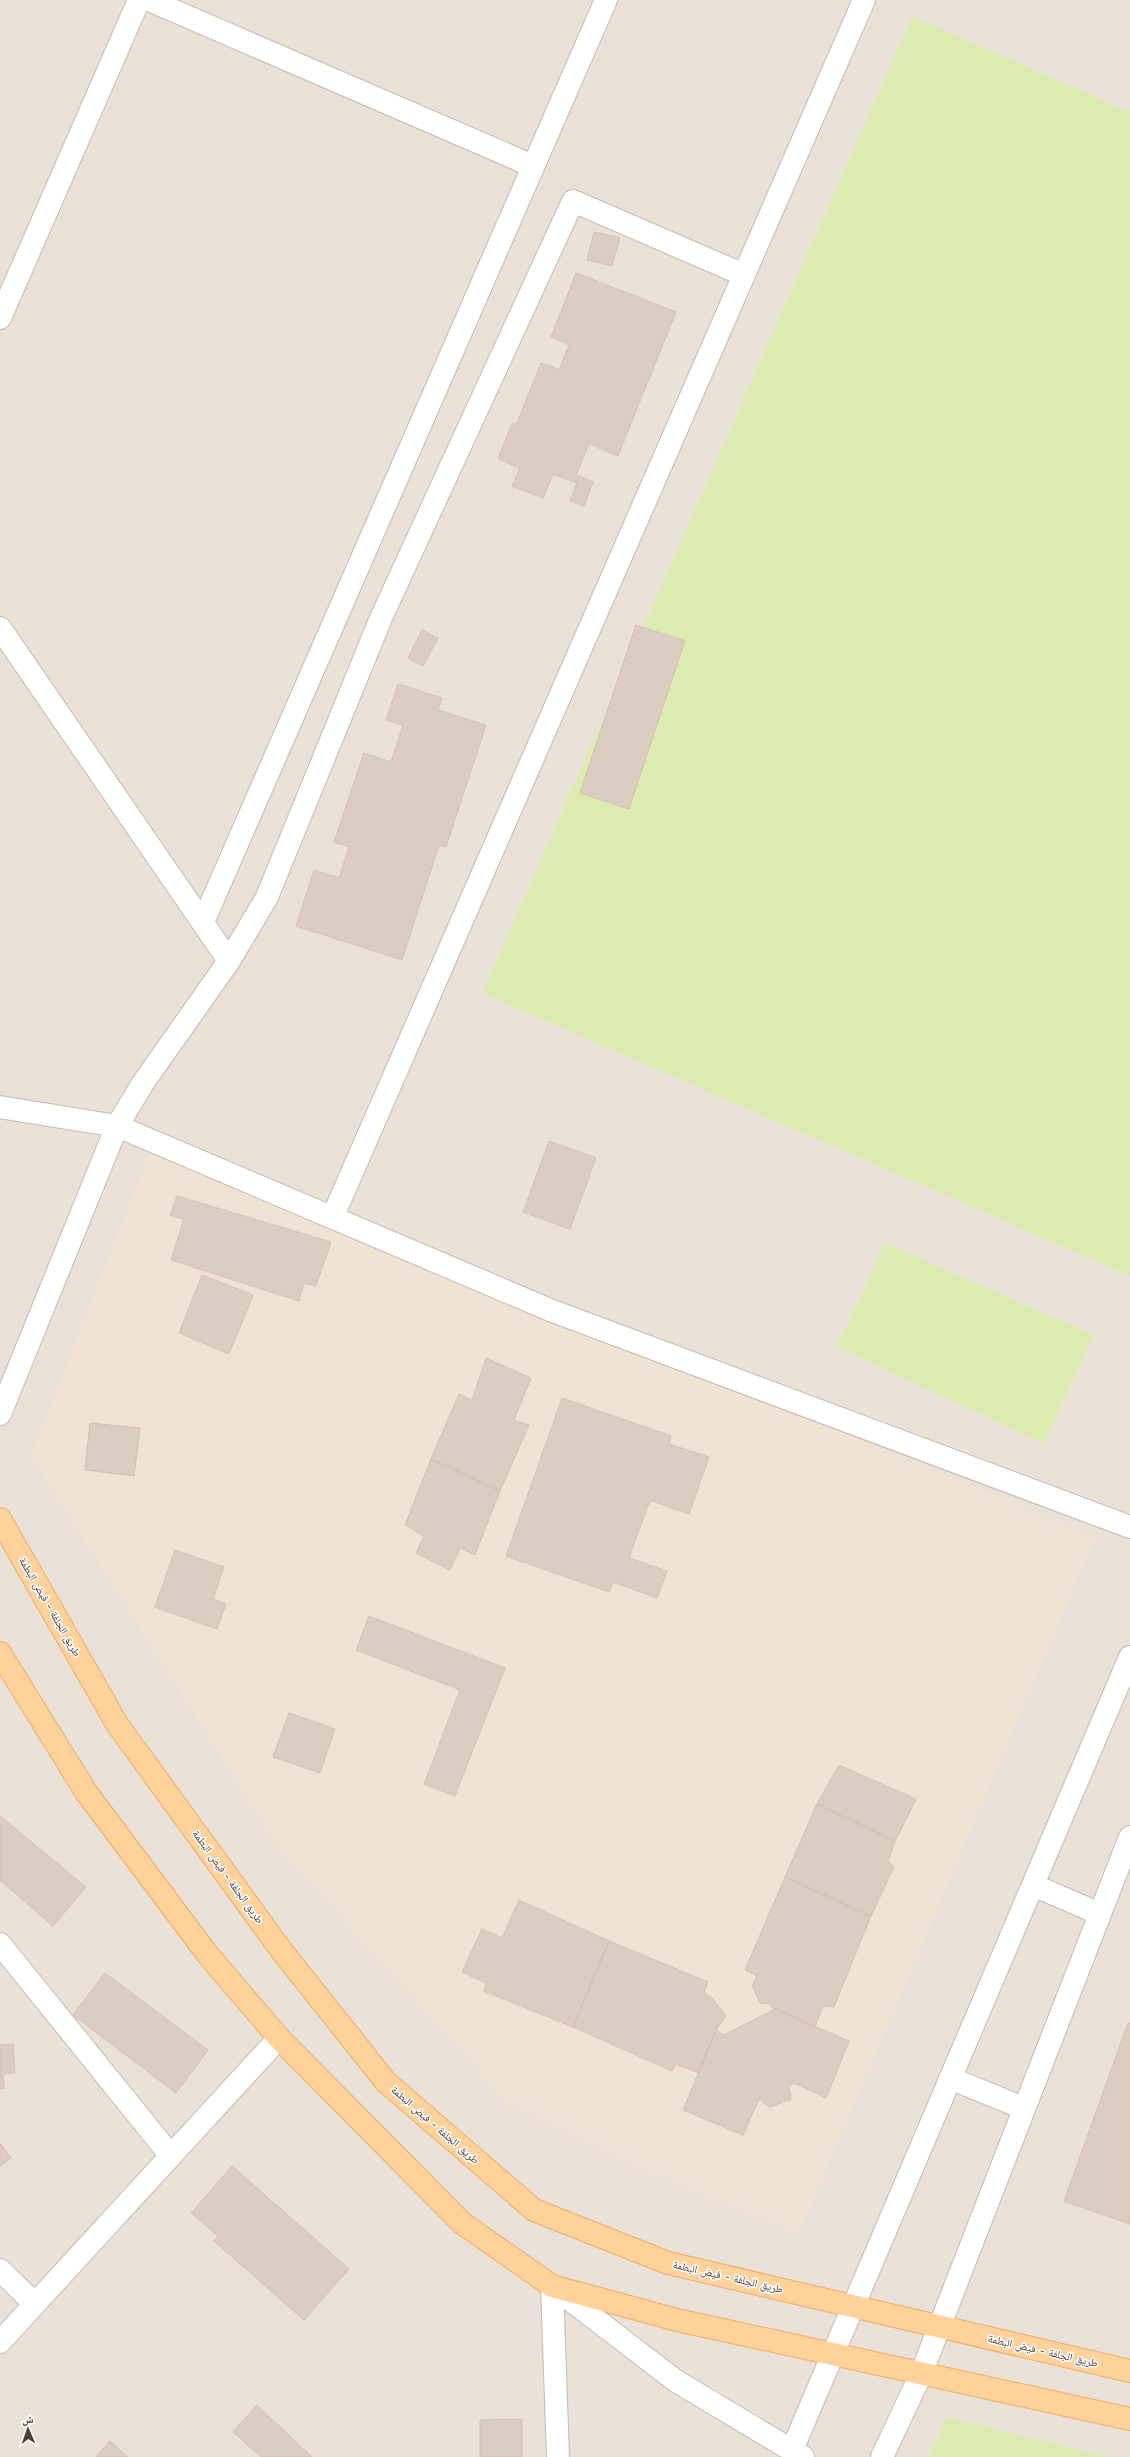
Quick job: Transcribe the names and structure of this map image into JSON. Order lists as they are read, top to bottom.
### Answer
{
  "streets": {
    "main road": ["طريق الجلفة - فيض البطمة"]
  },
  "north": "top"
}
